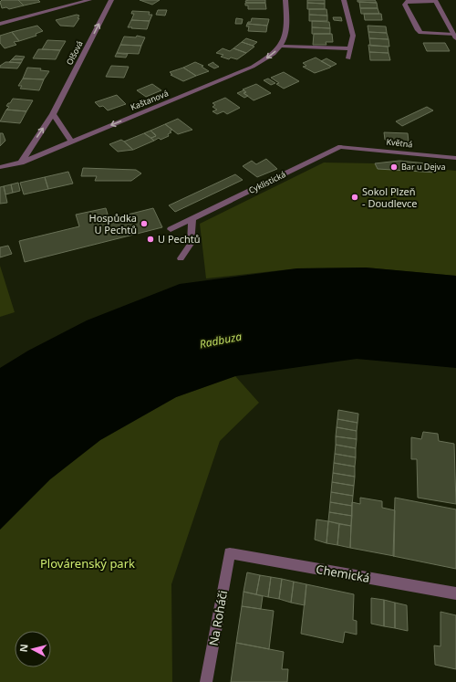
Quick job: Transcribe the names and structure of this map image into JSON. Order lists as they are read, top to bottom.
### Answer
{
  "streets": {
    "street": [
      "Olšová",
      "Kaštanová",
      "Květná",
      "Cyklistická",
      "Chemická",
      "Na Roháči"
    ]
  },
  "crossings": [
    ["Olšová", "Kaštanová"],
    ["Květná", "Cyklistická"],
    ["Chemická", "Na Roháči"]
  ],
  "one_way": ["Olšová", "Kaštanová"],
  "water": ["Radbuza"],
  "parks": ["Plovárenský park"],
  "places": [
    "Bar u Dejva",
    "Sokol Plzeň - Doudlevce",
    "Hospůdka U Pechtů",
    "U Pechtů"
  ],
  "north": "left"
}
